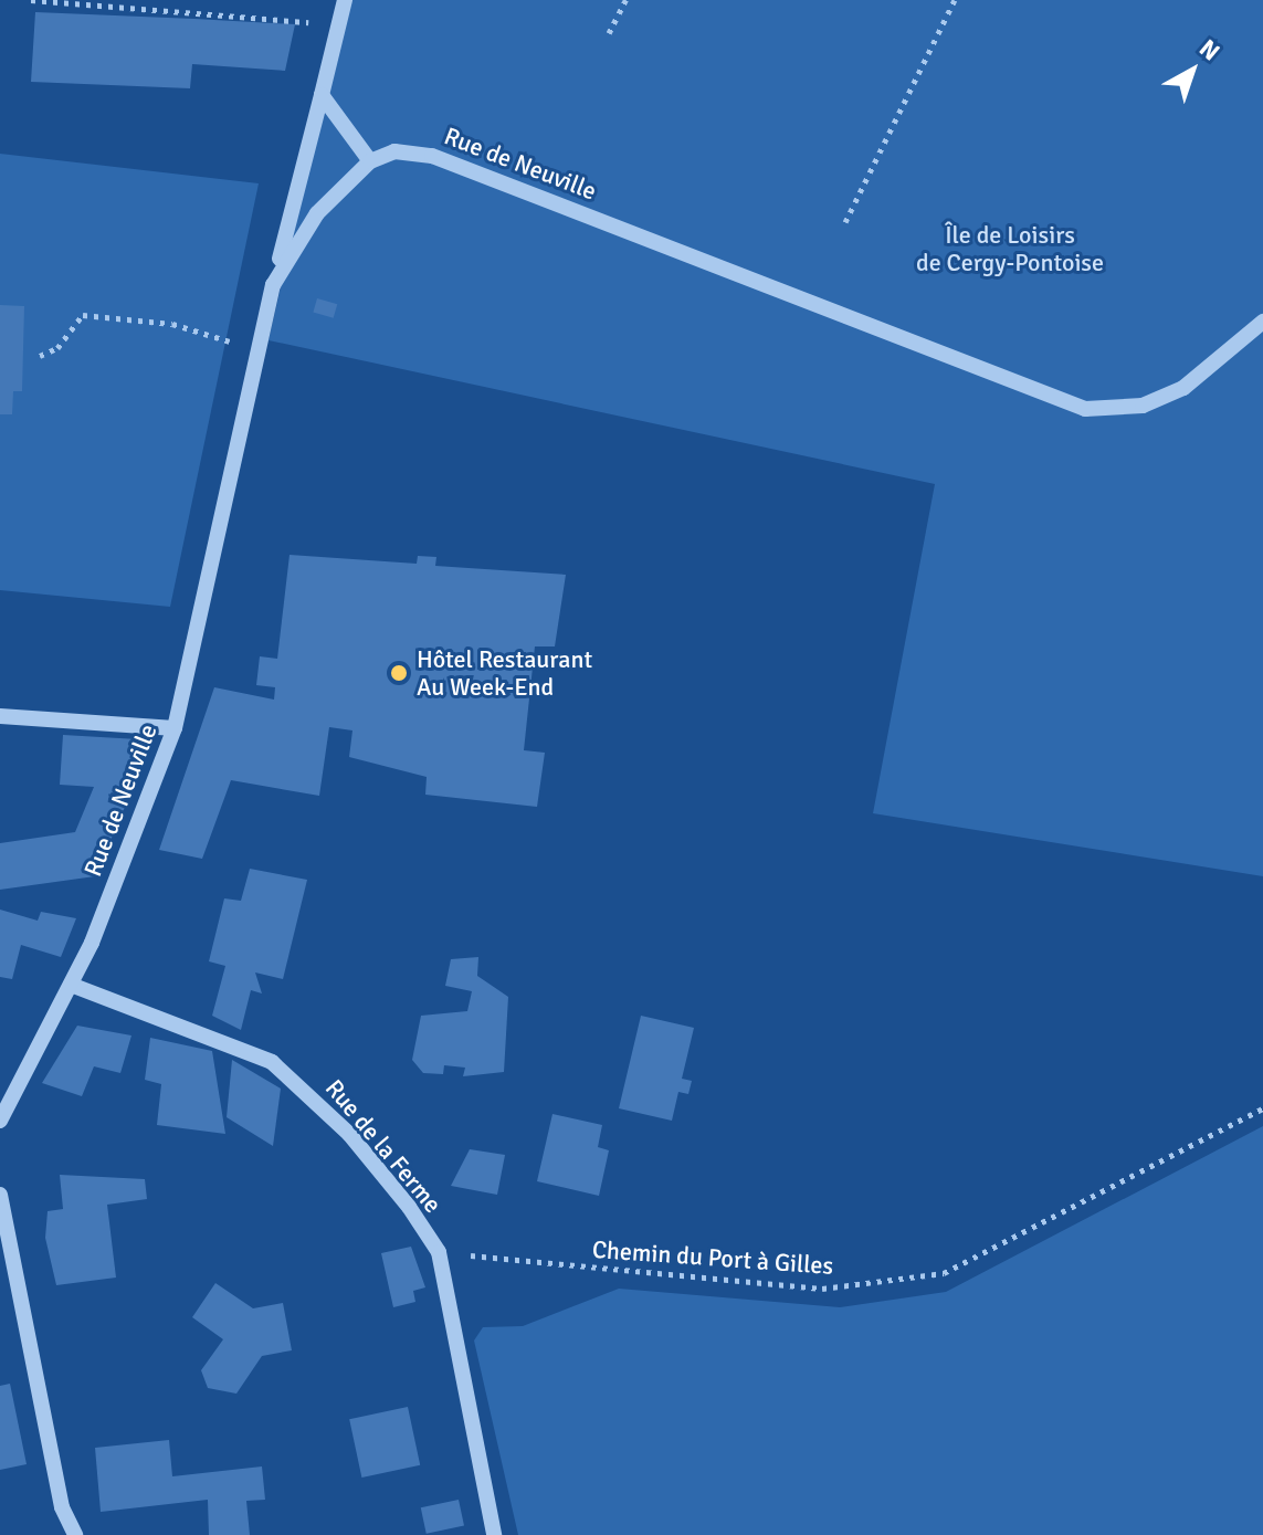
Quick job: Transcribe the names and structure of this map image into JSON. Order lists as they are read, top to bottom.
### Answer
{
  "streets": {
    "street": ["Rue de Neuville", "Rue de la Ferme"],
    "path": ["Chemin du Port à Gilles"]
  },
  "crossings": [
    ["Rue de Neuville", "Rue de la Ferme"],
    ["Rue de la Ferme", "Chemin du Port à Gilles"]
  ],
  "parks": ["Île de Loisirs de Cergy-Pontoise"],
  "places": ["Hôtel Restaurant Au Week-End"],
  "north": "top right"
}
